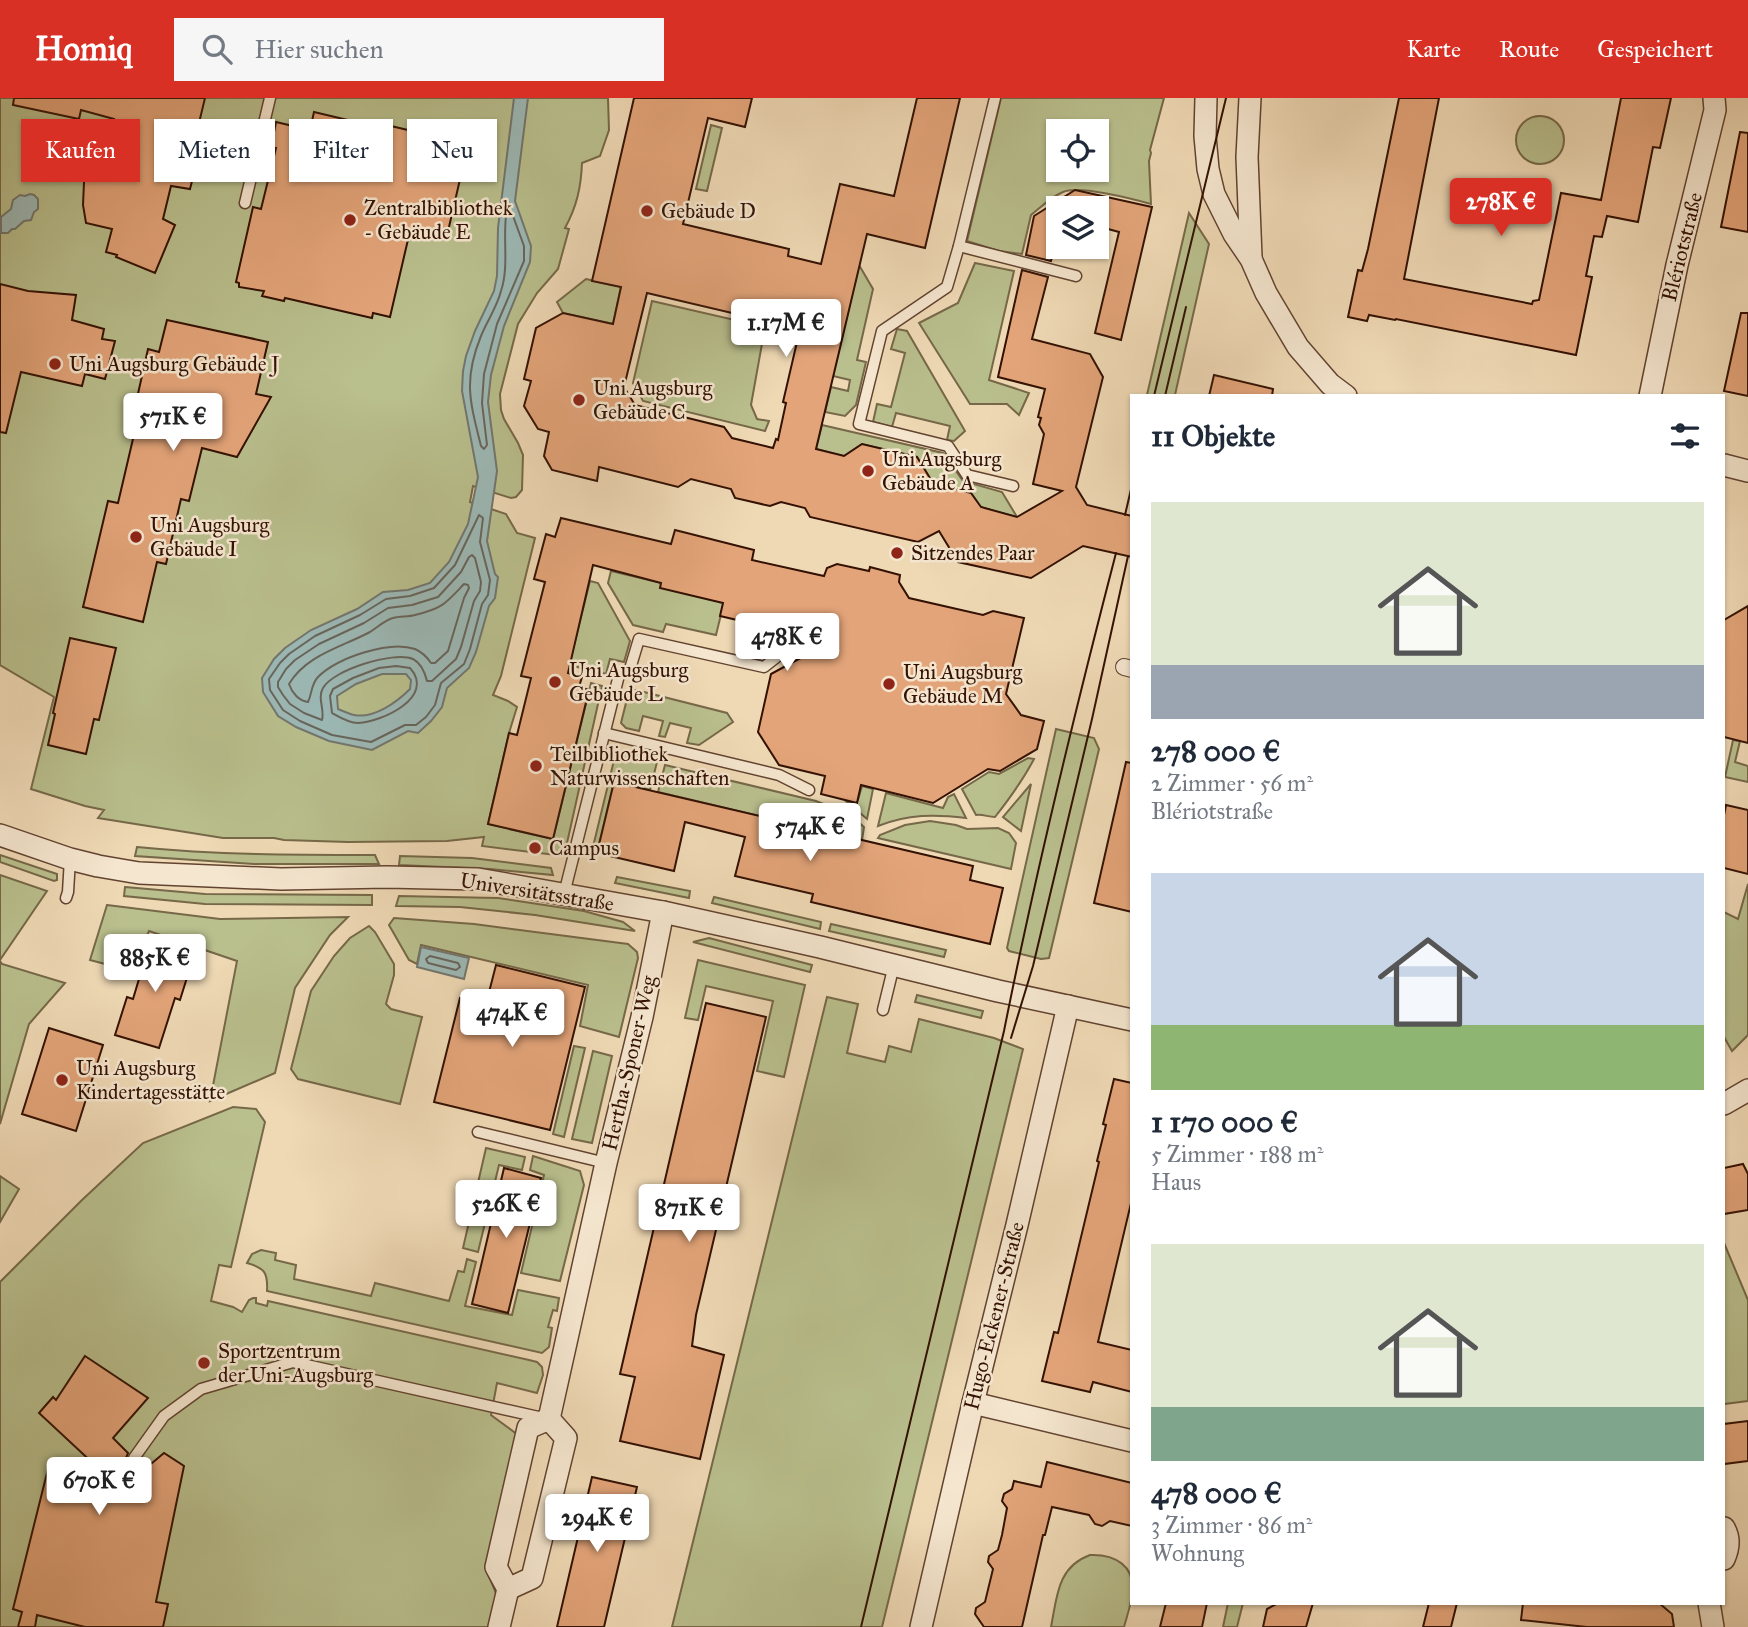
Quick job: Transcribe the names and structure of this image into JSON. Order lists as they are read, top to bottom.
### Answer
{
  "streets": {
    "street": [
      "Blériotstraße",
      "Universitätsstraße",
      "Hertha-Sponer-Weg",
      "Hugo-Eckener-Straße"
    ]
  },
  "crossings": [
    ["Universitätsstraße", "Hertha-Sponer-Weg"],
    ["Universitätsstraße", "Hugo-Eckener-Straße"]
  ],
  "places": [
    "Gebäude D",
    "Zentralbibliothek - Gebäude E",
    "Uni Augsburg Gebäude J",
    "Uni Augsburg Gebäude C",
    "Uni Augsburg Gebäude A",
    "Uni Augsburg Gebäude I",
    "Sitzendes Paar",
    "Uni Augsburg Gebäude L",
    "Uni Augsburg Gebäude M",
    "Teilbibliothek Naturwissenschaften",
    "Campus",
    "Uni Augsburg Kindertagesstätte",
    "Sportzentrum der Uni-Augsburg"
  ],
  "page": {
    "header": "Homiq",
    "search": "Hier suchen",
    "nav": ["Karte", "Route", "Gespeichert"],
    "chip": [
      "Kaufen",
      "Mieten",
      "Filter",
      "Neu"
    ],
    "price": [
      "278K €",
      "1.17M €",
      "571K €",
      "478K €",
      "574K €",
      "885K €",
      "474K €",
      "526K €",
      "871K €",
      "670K €",
      "294K €"
    ],
    "heading": "11 Objekte",
    "list": [
      {
        "name": "278 000 €",
        "note": "2 Zimmer · 56 m² · Blériotstraße"
      },
      {
        "name": "1 170 000 €",
        "note": "5 Zimmer · 188 m² · Haus"
      },
      {
        "name": "478 000 €",
        "note": "3 Zimmer · 86 m² · Wohnung"
      }
    ]
  }
}
